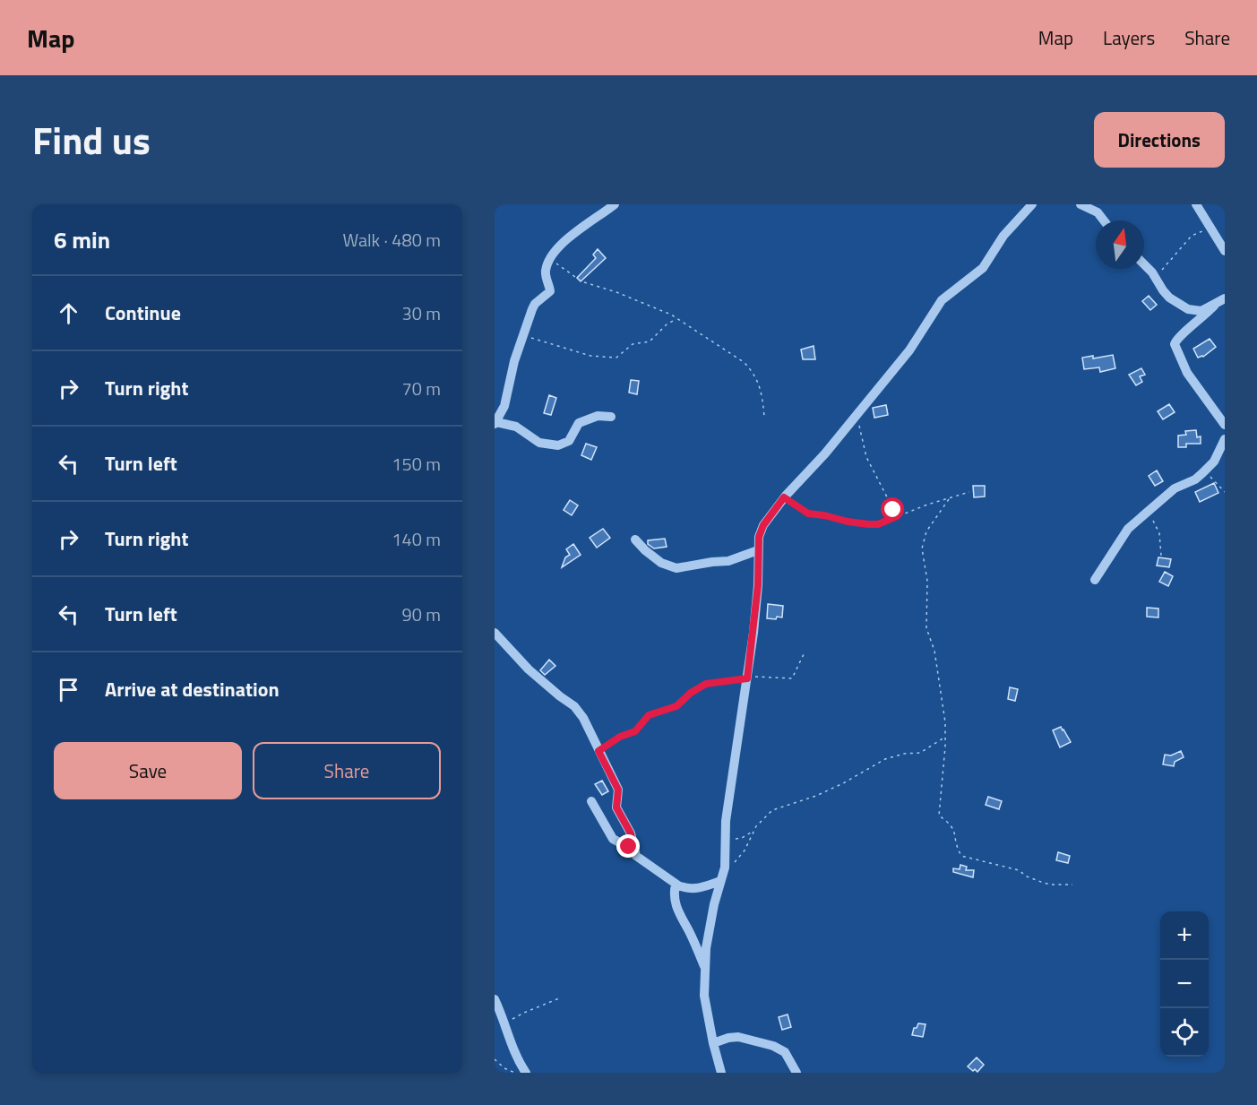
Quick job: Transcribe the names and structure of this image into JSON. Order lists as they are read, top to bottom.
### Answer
{
  "north": "top",
  "page": {
    "header": "Map",
    "nav": ["Map", "Layers", "Share"],
    "title": "Find us",
    "buttons": [
      "Directions",
      ["Save", "Share"]
    ],
    "heading": ["6 min", "Walk · 480 m"],
    "list": [
      ["Continue", "30 m"],
      ["Turn right", "70 m"],
      ["Turn left", "150 m"],
      ["Turn right", "140 m"],
      ["Turn left", "90 m"],
      "Arrive at destination"
    ],
    "map_buttons": ["+", "−"]
  }
}
